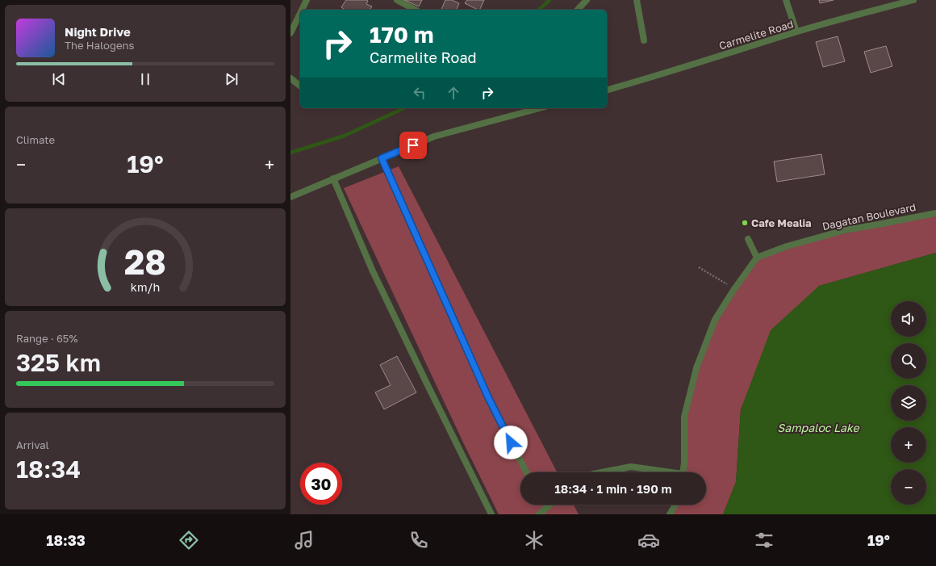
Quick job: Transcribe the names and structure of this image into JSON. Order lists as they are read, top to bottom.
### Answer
{
  "streets": {
    "street": ["Carmelite Road", "Dagatan Boulevard"]
  },
  "water": ["Sampaloc Lake"],
  "places": ["Cafe Mealia"],
  "page": {
    "turn": ["170 m", "Carmelite Road"],
    "song": ["Night Drive", "The Halogens"],
    "tile": [
      "Climate",
      ["Range · 65%", "325 km"],
      ["Arrival", "18:34"]
    ],
    "heat": ["−", "19°", "+"],
    "map_buttons": ["+", "−"],
    "limit": "30",
    "trip": "18:34 · 1 min · 190 m",
    "tabs": ["18:33", "19°"],
    "gauge": ["28", "km/h"]
  }
}
